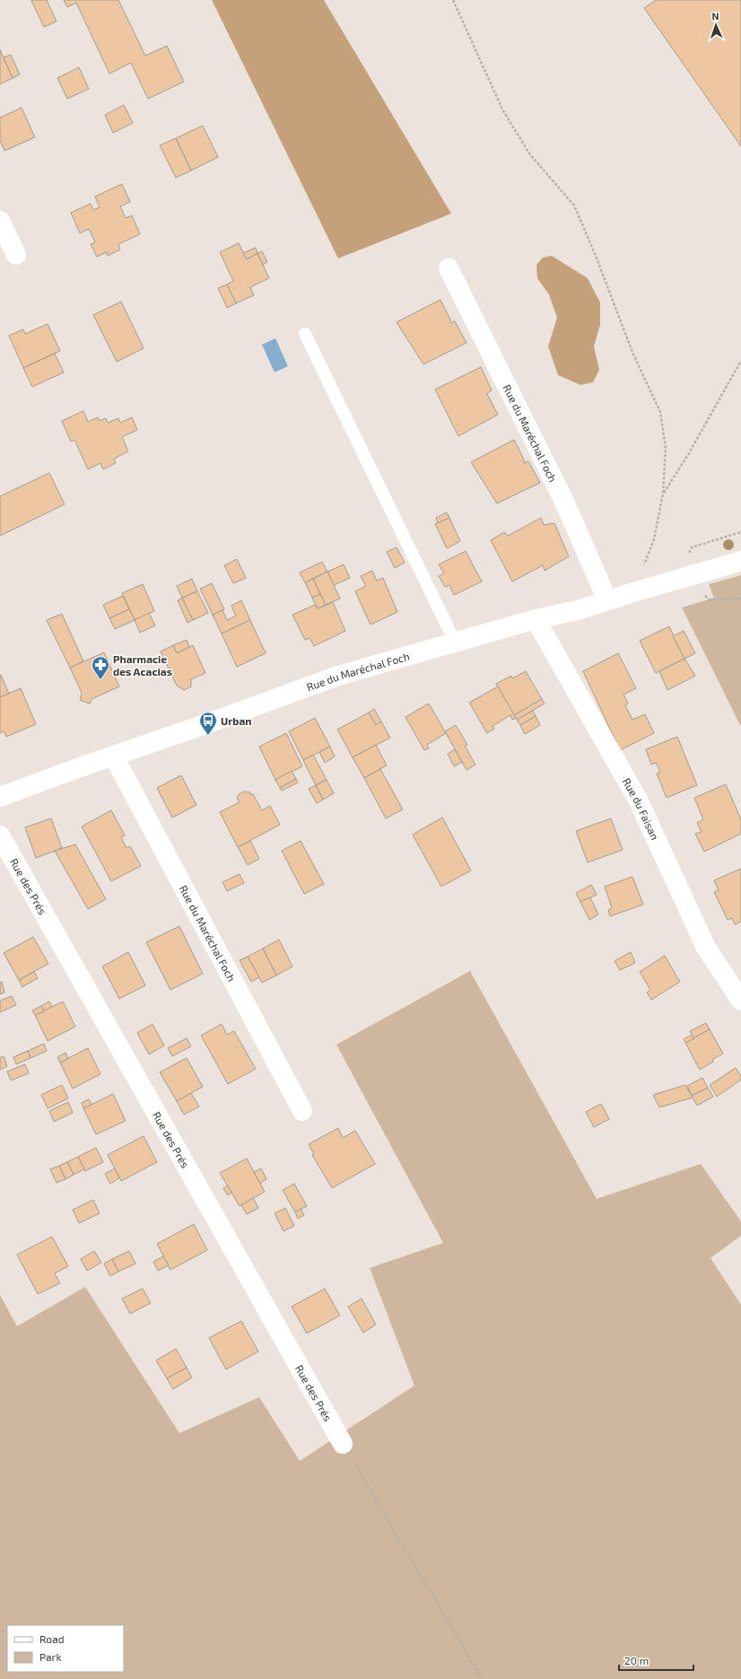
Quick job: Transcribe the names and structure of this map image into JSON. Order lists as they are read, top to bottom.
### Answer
{
  "streets": {
    "street": ["Rue du Maréchal Foch", "Rue du Faisan", "Rue des Prés"]
  },
  "crossings": [
    ["Rue du Maréchal Foch", "Rue du Faisan"]
  ],
  "places": {
    "pharmacy": ["Pharmacie des Acacias"],
    "bus stop": ["Urban"]
  },
  "legend": ["Road", "Park"],
  "scale_bar": "20 m",
  "north": "top"
}
